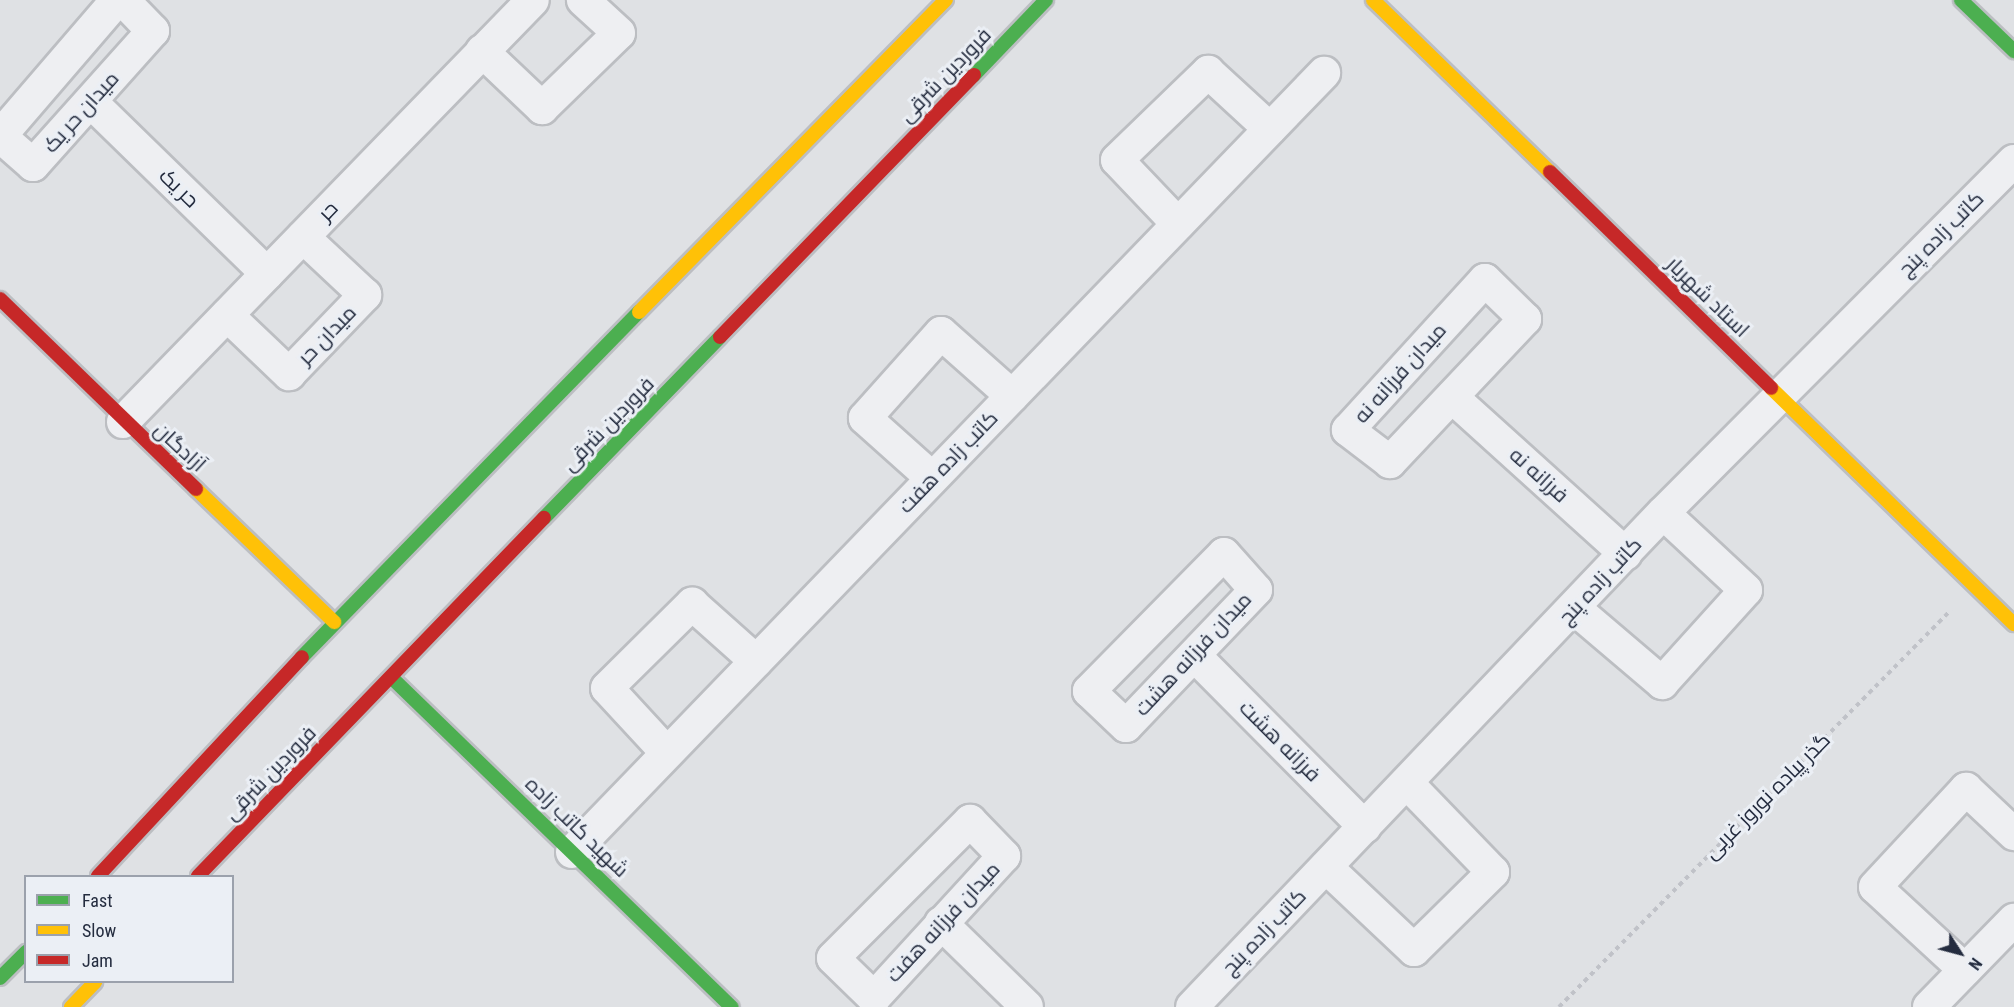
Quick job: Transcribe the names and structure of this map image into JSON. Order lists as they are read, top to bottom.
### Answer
{
  "streets": {
    "main road": [
      "فروردین شرقی",
      "استاد شهریار",
      "آزادگان",
      "شهید کاتب زاده"
    ],
    "street": [
      "میدان حر یک",
      "حر یک",
      "حر",
      "کاتب زاده پنج",
      "میدان حر",
      "میدان فرزانه نه",
      "کاتب زاده هفت",
      "فرزانه نه",
      "میدان فرزانه هشت",
      "فرزانه هشت",
      "میدان فرزانه هفت"
    ],
    "path": ["گذر پیاده نوروز غربی"]
  },
  "crossings": [
    ["فروردین شرقی", "شهید کاتب زاده"],
    ["میدان حر یک", "حر یک"],
    ["حر یک", "حر"],
    ["حر", "میدان حر"],
    ["حر", "آزادگان"],
    ["کاتب زاده پنج", "استاد شهریار"],
    ["کاتب زاده پنج", "فرزانه نه"],
    ["کاتب زاده پنج", "فرزانه هشت"],
    ["استاد شهریار", "گذر پیاده نوروز غربی"],
    ["میدان فرزانه نه", "فرزانه نه"],
    ["کاتب زاده هفت", "شهید کاتب زاده"],
    ["میدان فرزانه هشت", "فرزانه هشت"]
  ],
  "legend": ["Fast", "Slow", "Jam"],
  "north": "bottom right"
}
